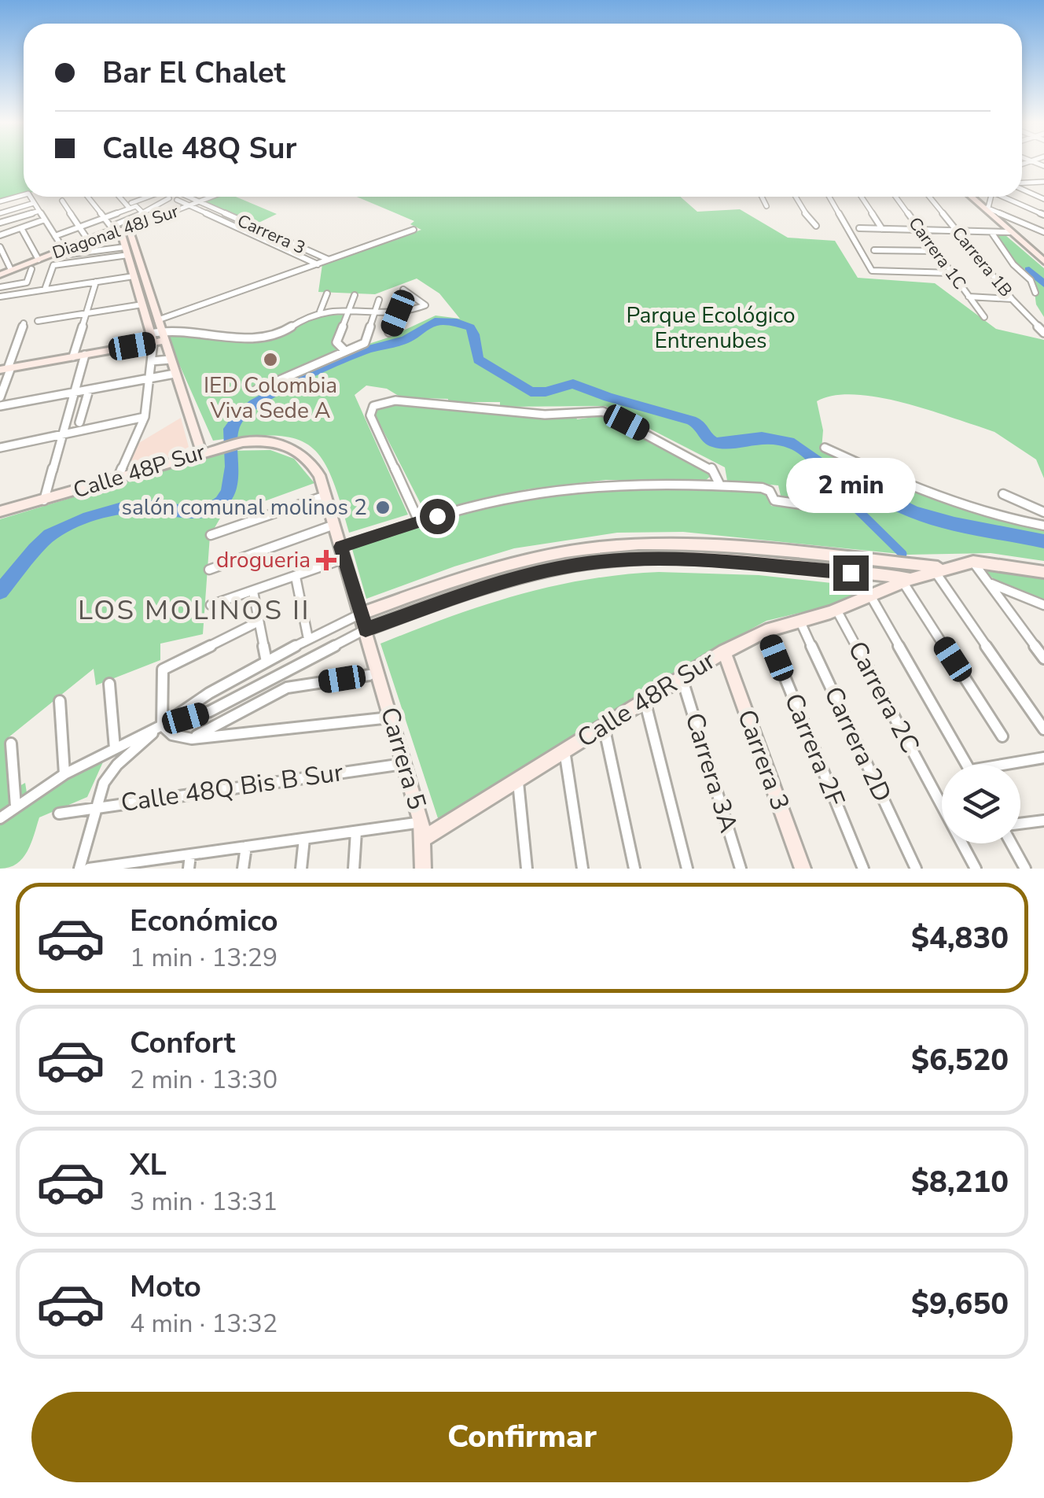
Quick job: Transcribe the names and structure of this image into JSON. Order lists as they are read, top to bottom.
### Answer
{
  "streets": {
    "street": [
      "Diagonal 48J Sur",
      "Carrera 3",
      "Carrera 1C",
      "Carrera 1B",
      "Calle 48P Sur",
      "Carrera 2C",
      "Calle 48R Sur",
      "Carrera 2D",
      "Carrera 2F",
      "Carrera 5",
      "Carrera 3A",
      "Calle 48Q Bis B Sur"
    ]
  },
  "crossings": [
    ["Diagonal 48J Sur", "Carrera 3"],
    ["Carrera 3", "Calle 48R Sur"],
    ["Calle 48P Sur", "Carrera 5"],
    ["Carrera 2C", "Calle 48R Sur"],
    ["Calle 48R Sur", "Carrera 2D"],
    ["Calle 48R Sur", "Carrera 2F"],
    ["Calle 48R Sur", "Carrera 5"],
    ["Calle 48R Sur", "Carrera 3A"],
    ["Carrera 5", "Calle 48Q Bis B Sur"]
  ],
  "districts": ["LOS MOLINOS II"],
  "parks": ["Parque Ecológico Entrenubes"],
  "places": {
    "other": ["IED Colombia Viva Sede A", "salón comunal molinos 2"],
    "health": ["drogueria"]
  },
  "page": {
    "banner": ["Bar El Chalet", "Calle 48Q Sur"],
    "bubble": "2 min",
    "list": [
      {
        "name": "Económico",
        "note": "1 min · 13:29",
        "value": "$4,830"
      },
      {
        "name": "Confort",
        "note": "2 min · 13:30",
        "value": "$6,520"
      },
      {
        "name": "XL",
        "note": "3 min · 13:31",
        "value": "$8,210"
      },
      {
        "name": "Moto",
        "note": "4 min · 13:32",
        "value": "$9,650"
      }
    ],
    "buttons": "Confirmar"
  }
}
